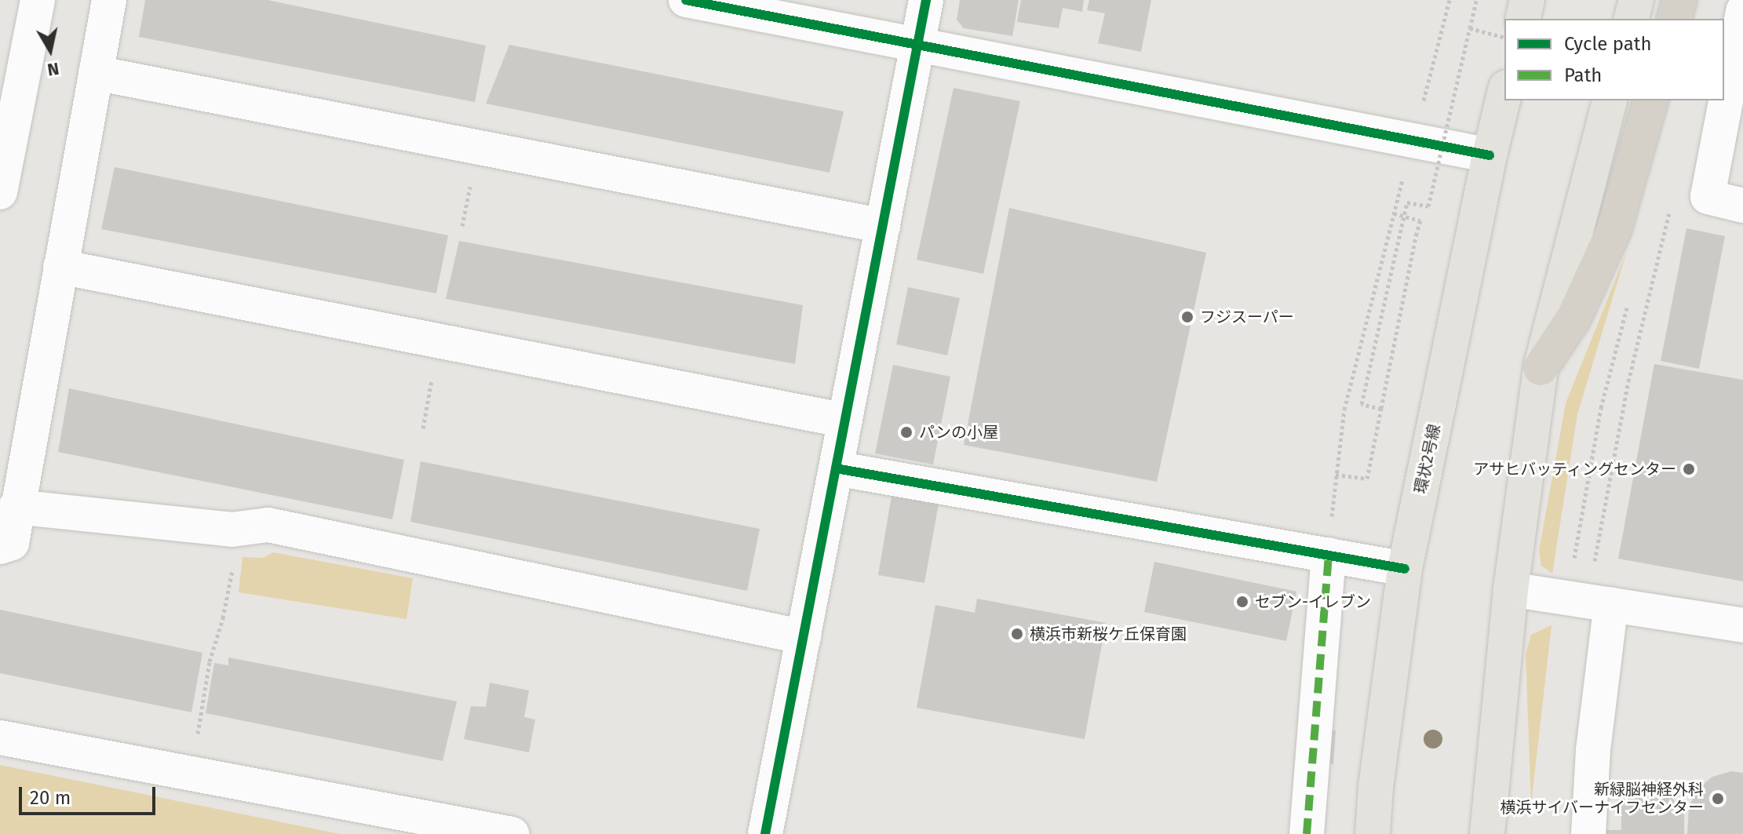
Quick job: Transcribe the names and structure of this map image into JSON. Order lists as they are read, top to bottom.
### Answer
{
  "streets": {
    "main road": ["環状2号線"]
  },
  "places": [
    "フジスーパー",
    "パンの小屋",
    "アサヒバッティングセンター",
    "セブン-イレブン",
    "横浜市新桜ケ丘保育園",
    "新緑脳神経外科 横浜サイバーナイフセンター"
  ],
  "legend": ["Cycle path", "Path"],
  "scale_bar": "20 m",
  "north": "bottom"
}
